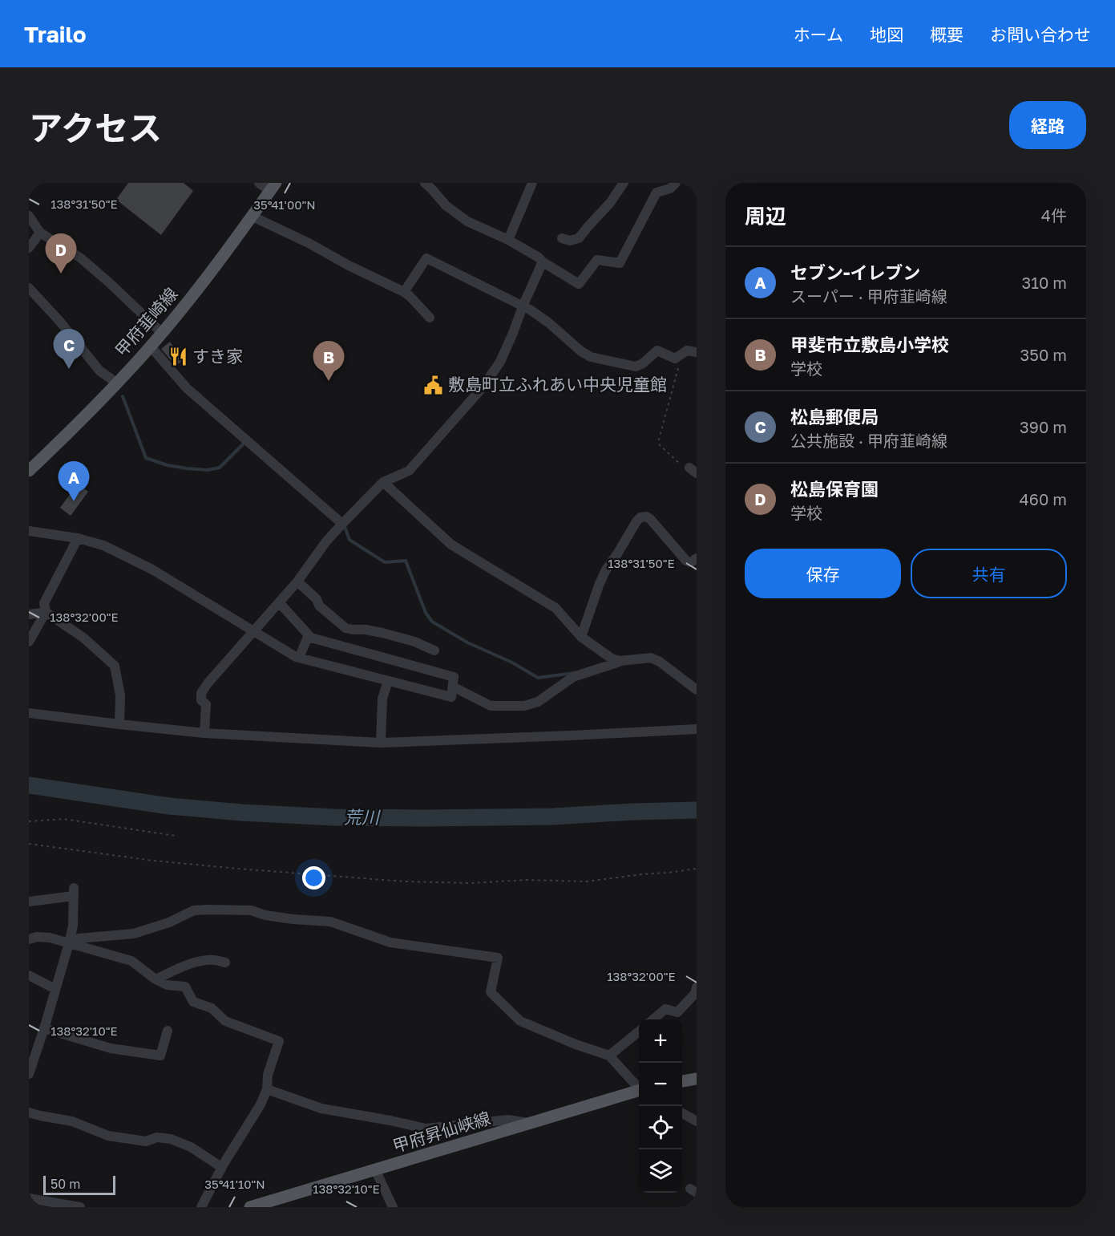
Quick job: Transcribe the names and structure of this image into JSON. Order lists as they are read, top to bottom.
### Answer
{
  "streets": {
    "main road": ["甲府韮崎線", "甲府昇仙峡線"]
  },
  "water": ["荒川"],
  "places": {
    "restaurant": ["すき家"],
    "public building": ["敷島町立ふれあい中央児童館"]
  },
  "scale_bar": "50 m",
  "page": {
    "header": "Trailo",
    "nav": [
      "ホーム",
      "地図",
      "概要",
      "お問い合わせ"
    ],
    "title": "アクセス",
    "buttons": [
      "経路",
      ["保存", "共有"]
    ],
    "heading": ["周辺", "4件"],
    "pins": [
      "D",
      "C",
      "B",
      "A"
    ],
    "list": [
      {
        "mark": "A",
        "name": "セブン-イレブン",
        "note": "スーパー · 甲府韮崎線",
        "value": "310 m"
      },
      {
        "mark": "B",
        "name": "甲斐市立敷島小学校",
        "note": "学校",
        "value": "350 m"
      },
      {
        "mark": "C",
        "name": "松島郵便局",
        "note": "公共施設 · 甲府韮崎線",
        "value": "390 m"
      },
      {
        "mark": "D",
        "name": "松島保育園",
        "note": "学校",
        "value": "460 m"
      }
    ],
    "map_buttons": ["+", "−"],
    "scale": "50 m"
  },
  "coordinates": [
    "138°31'50\"E",
    "35°41'00\"N",
    "138°32'00\"E",
    "138°32'10\"E",
    "35°41'10\"N"
  ]
}
